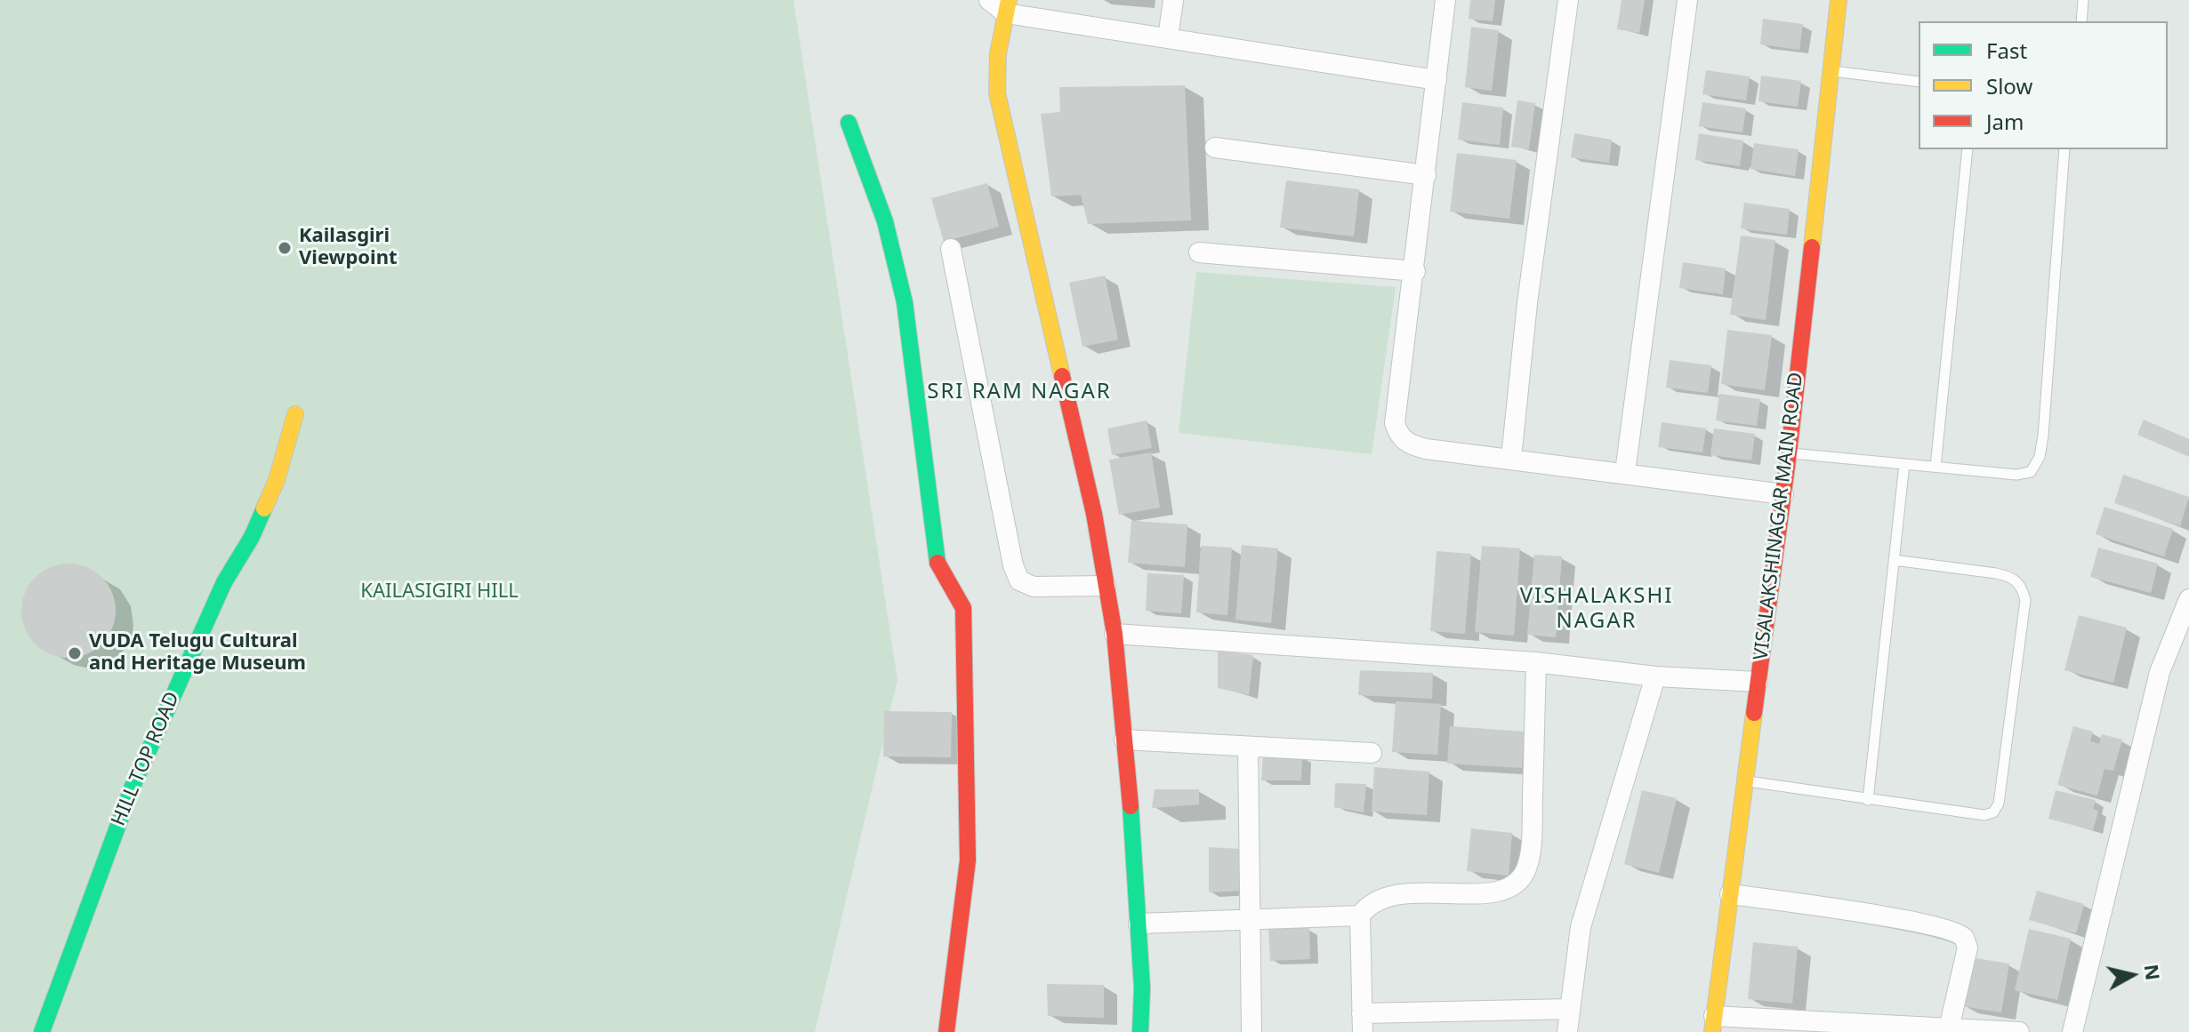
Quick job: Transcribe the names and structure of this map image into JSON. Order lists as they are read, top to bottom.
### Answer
{
  "streets": {
    "street": ["VISALAKSHINAGAR MAIN ROAD", "HILL TOP ROAD"]
  },
  "districts": ["SRI RAM NAGAR", "VISHALAKSHI NAGAR"],
  "parks": ["KAILASIGIRI HILL"],
  "places": ["Kailasgiri Viewpoint", "VUDA Telugu Cultural and Heritage Museum"],
  "legend": ["Fast", "Slow", "Jam"],
  "north": "right"
}
